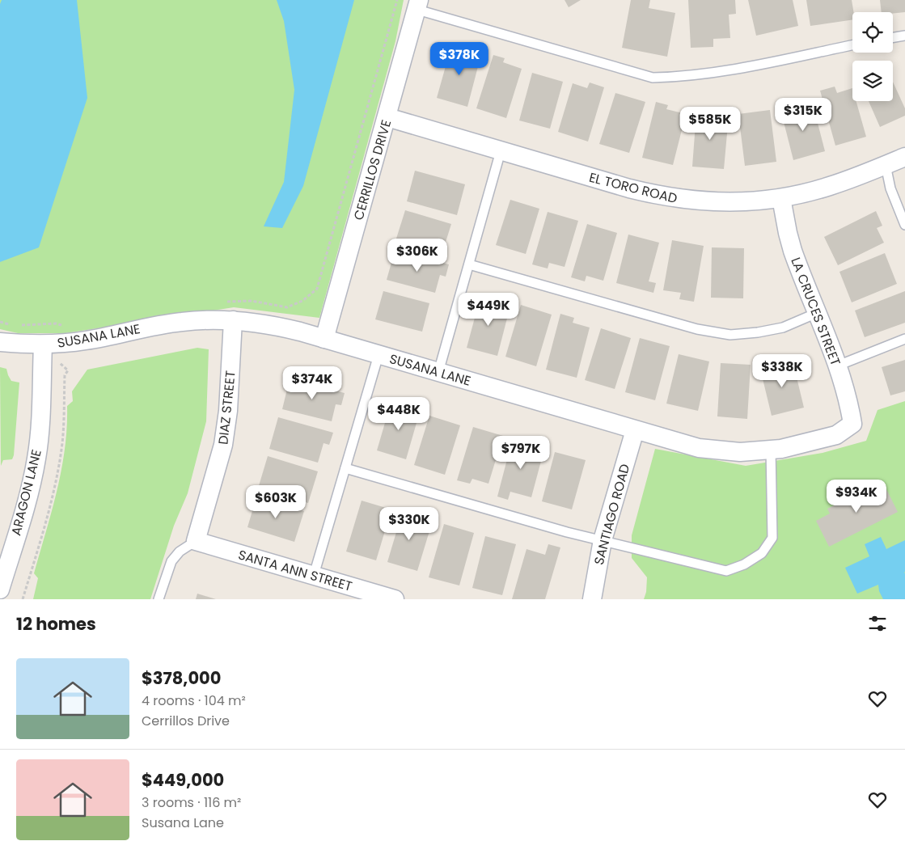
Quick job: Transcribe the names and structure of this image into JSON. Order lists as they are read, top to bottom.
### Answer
{
  "streets": {
    "street": [
      "CERRILLOS DRIVE",
      "EL TORO ROAD",
      "LA CRUCES STREET",
      "SUSANA LANE",
      "DIAZ STREET",
      "ARAGON LANE",
      "SANTIAGO ROAD",
      "SANTA ANN STREET"
    ]
  },
  "crossings": [
    ["CERRILLOS DRIVE", "EL TORO ROAD"],
    ["CERRILLOS DRIVE", "SUSANA LANE"],
    ["EL TORO ROAD", "LA CRUCES STREET"],
    ["LA CRUCES STREET", "SUSANA LANE"],
    ["SUSANA LANE", "DIAZ STREET"],
    ["SUSANA LANE", "ARAGON LANE"],
    ["SUSANA LANE", "SANTIAGO ROAD"],
    ["DIAZ STREET", "SANTA ANN STREET"]
  ],
  "page": {
    "price": [
      "$378K",
      "$315K",
      "$585K",
      "$306K",
      "$449K",
      "$338K",
      "$374K",
      "$448K",
      "$797K",
      "$934K",
      "$603K",
      "$330K"
    ],
    "heading": "12 homes",
    "list": [
      {
        "name": "$378,000",
        "note": "4 rooms · 104 m² · Cerrillos Drive"
      },
      {
        "name": "$449,000",
        "note": "3 rooms · 116 m² · Susana Lane"
      }
    ]
  }
}
